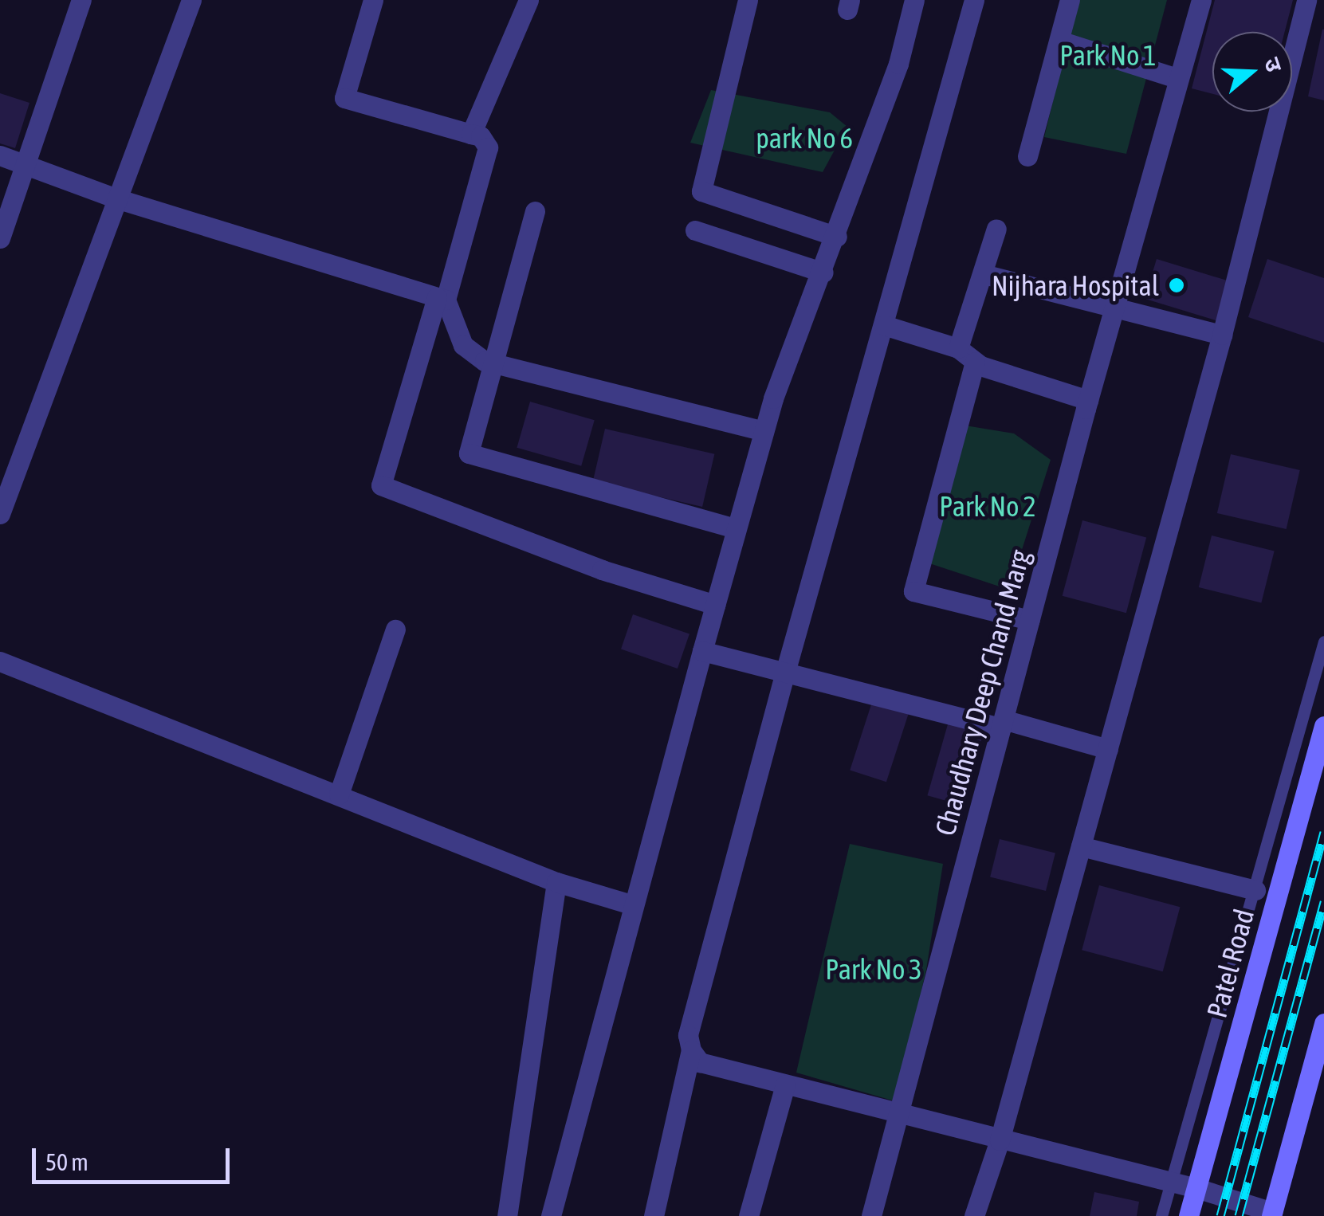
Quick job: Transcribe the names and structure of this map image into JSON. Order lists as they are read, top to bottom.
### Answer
{
  "streets": {
    "main road": ["Patel Road"],
    "street": ["Chaudhary Deep Chand Marg"]
  },
  "parks": [
    "Park No 1",
    "park No 6",
    "Park No 2",
    "Park No 3"
  ],
  "places": ["Nijhara Hospital"],
  "scale_bar": "50 m",
  "north": "right"
}
